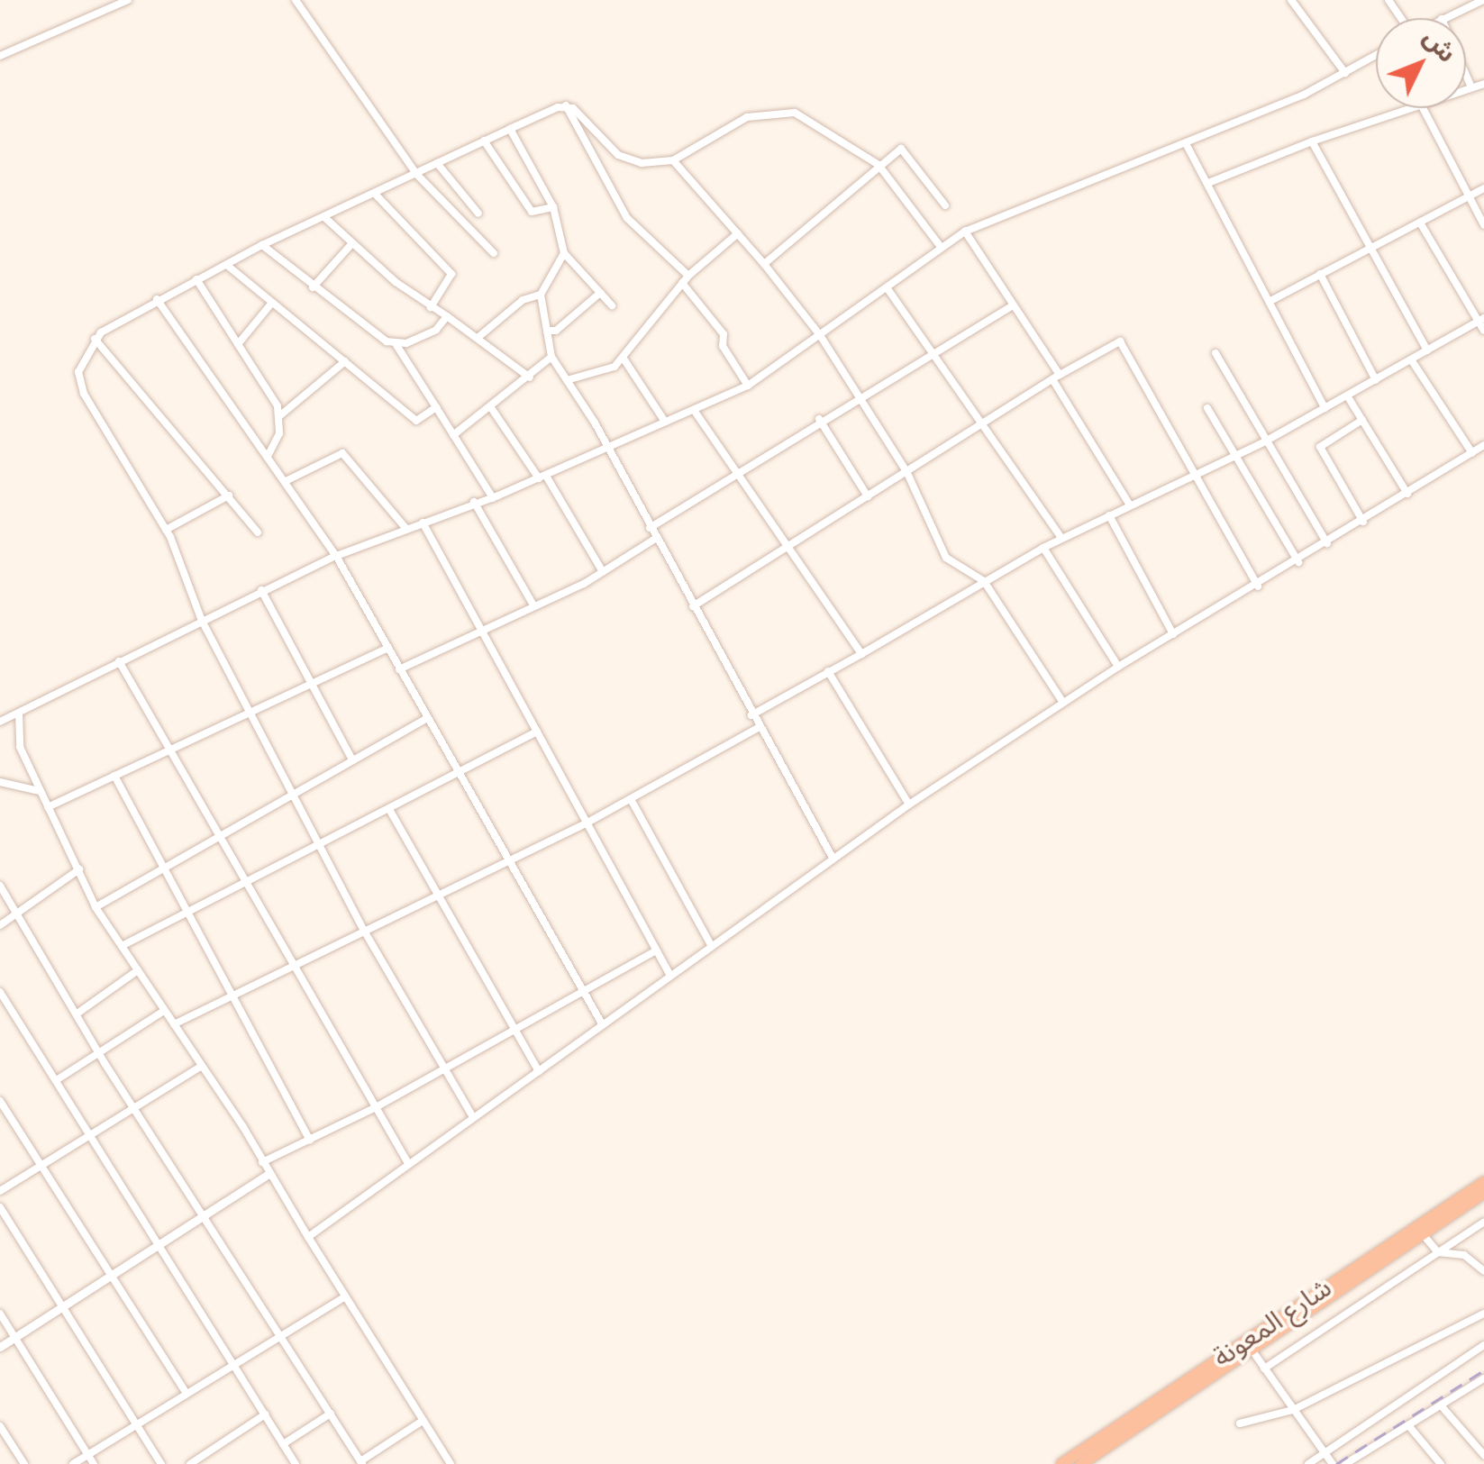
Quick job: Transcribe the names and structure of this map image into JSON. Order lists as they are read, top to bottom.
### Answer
{
  "streets": {
    "highway": ["شارع المعونة"]
  },
  "north": "top right"
}
